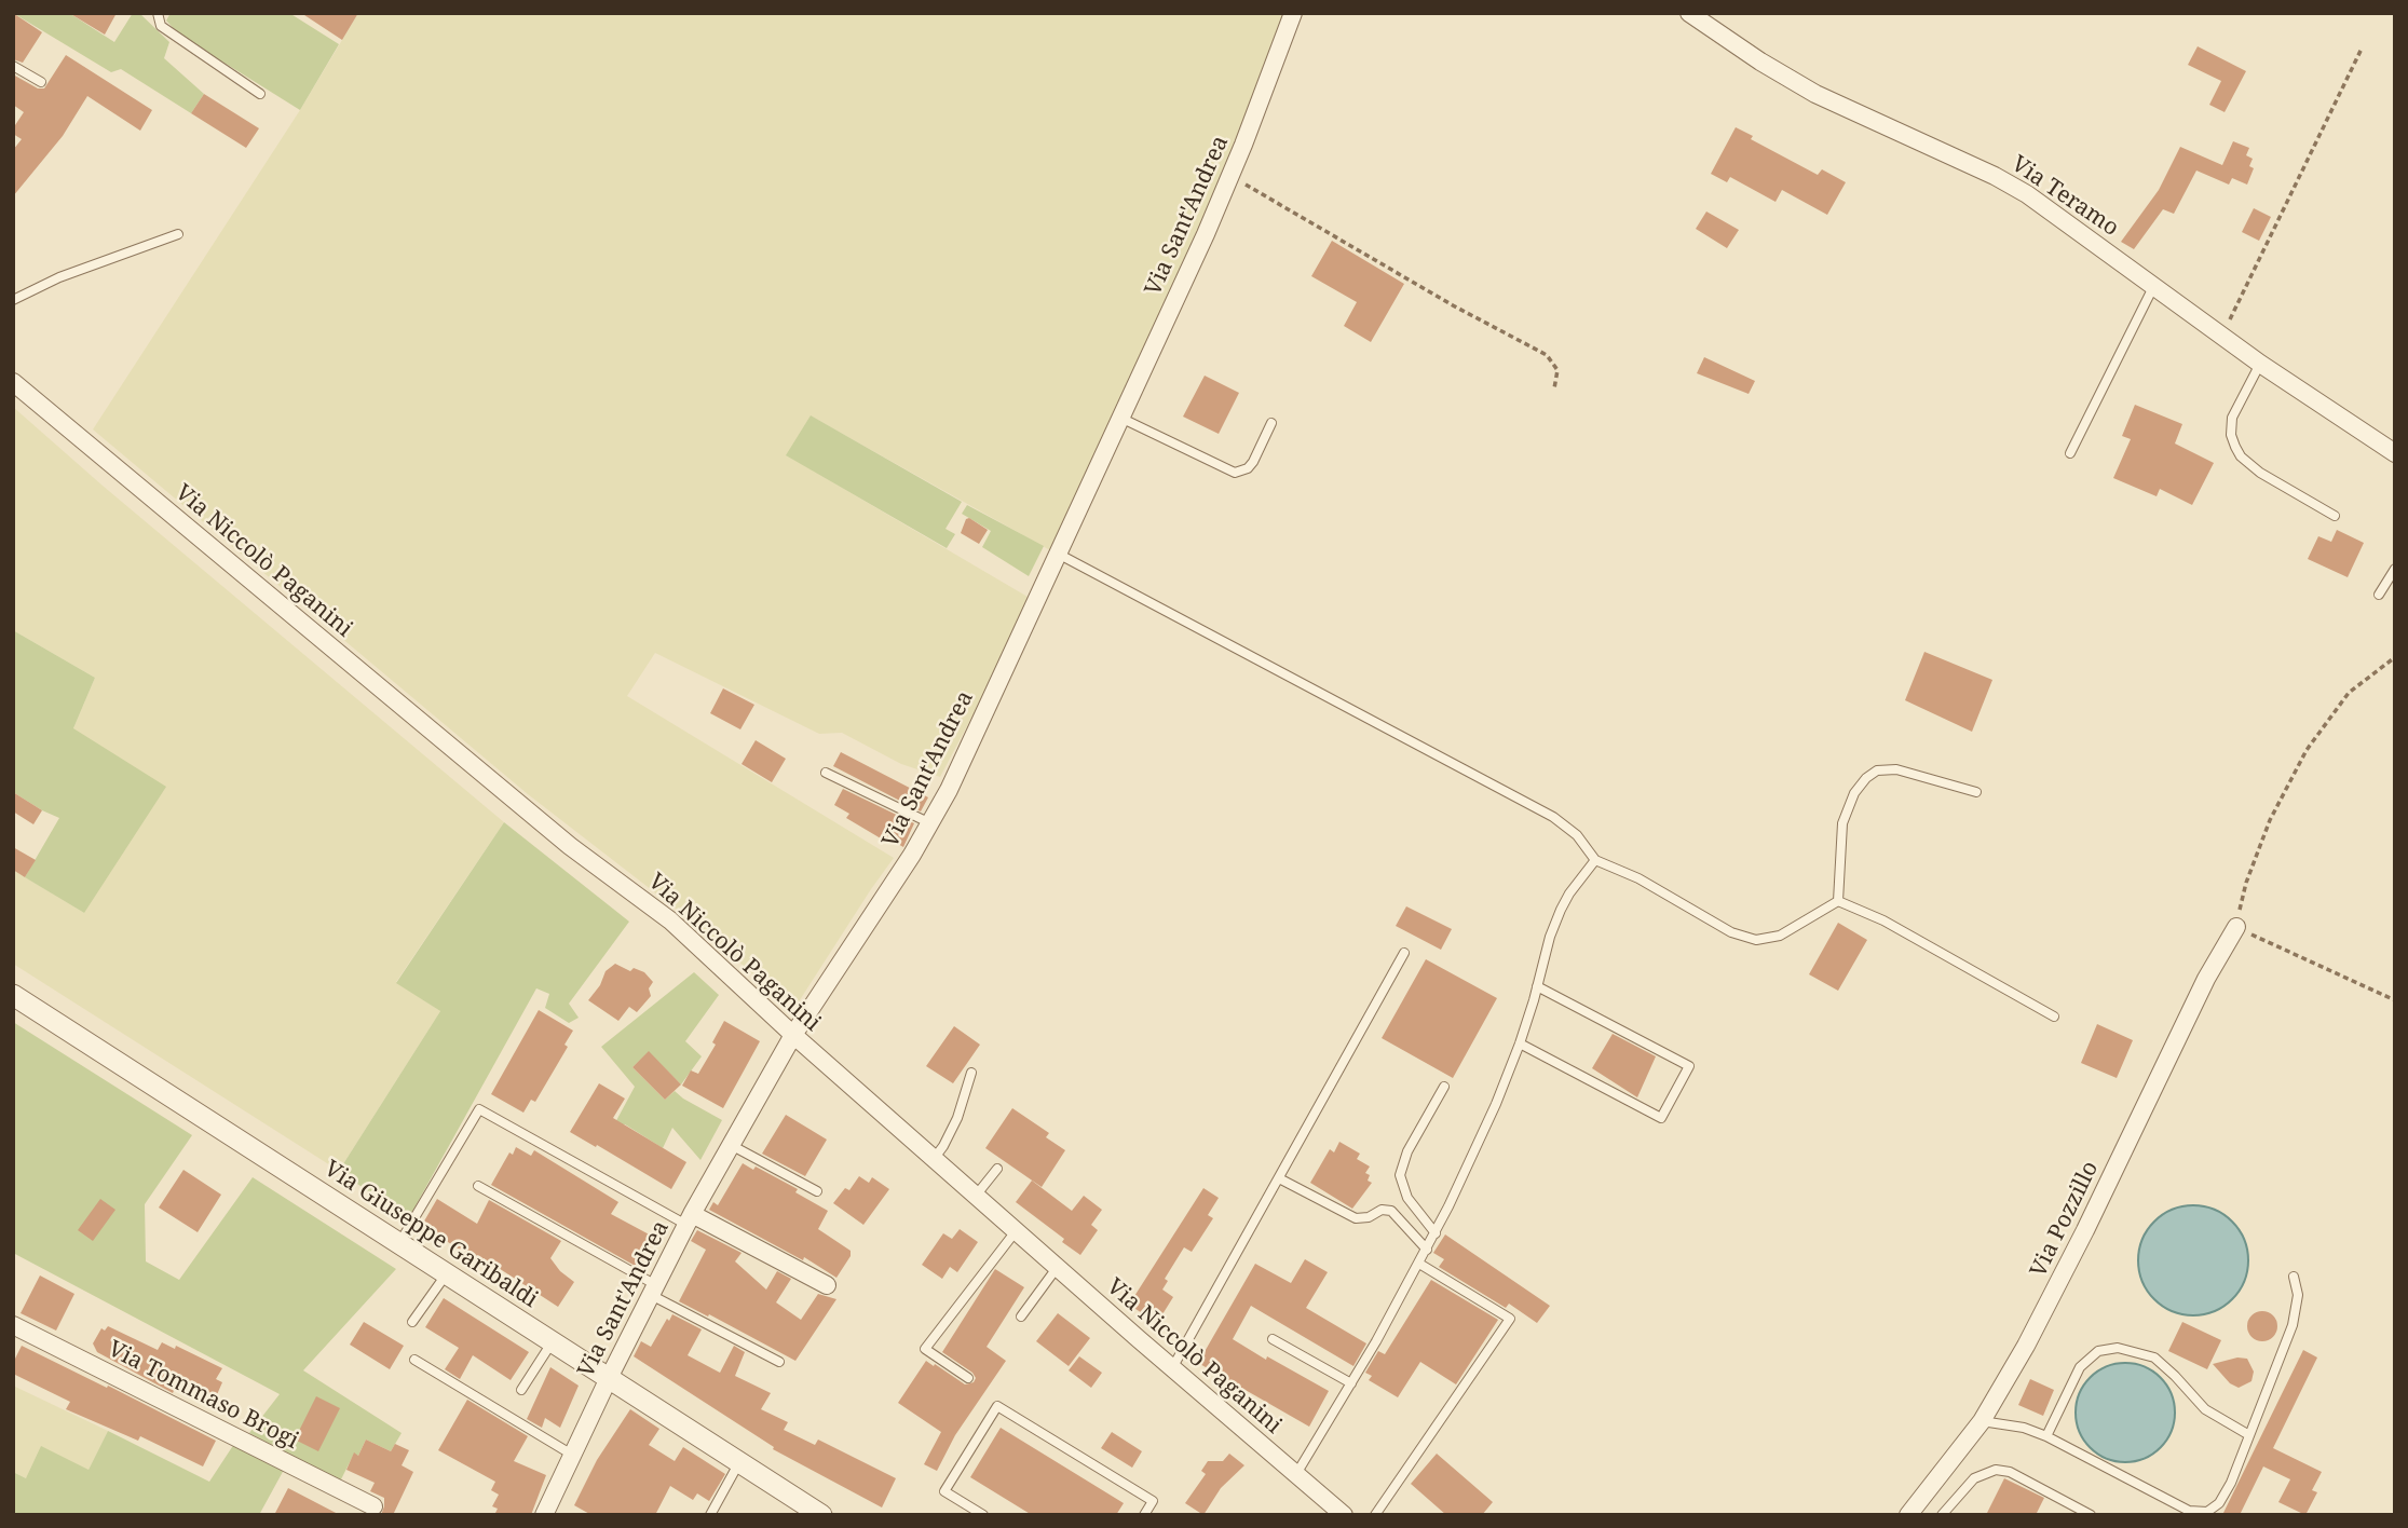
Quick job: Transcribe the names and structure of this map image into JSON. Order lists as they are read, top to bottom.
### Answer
{
  "streets": {
    "street": [
      "Via Teramo",
      "Via Sant'Andrea",
      "Via Niccolò Paganini",
      "Via Pozzillo",
      "Via Giuseppe Garibaldi",
      "Via Tommaso Brogi"
    ]
  },
  "crossings": [
    ["Via Sant'Andrea", "Via Niccolò Paganini"],
    ["Via Sant'Andrea", "Via Giuseppe Garibaldi"]
  ]
}
